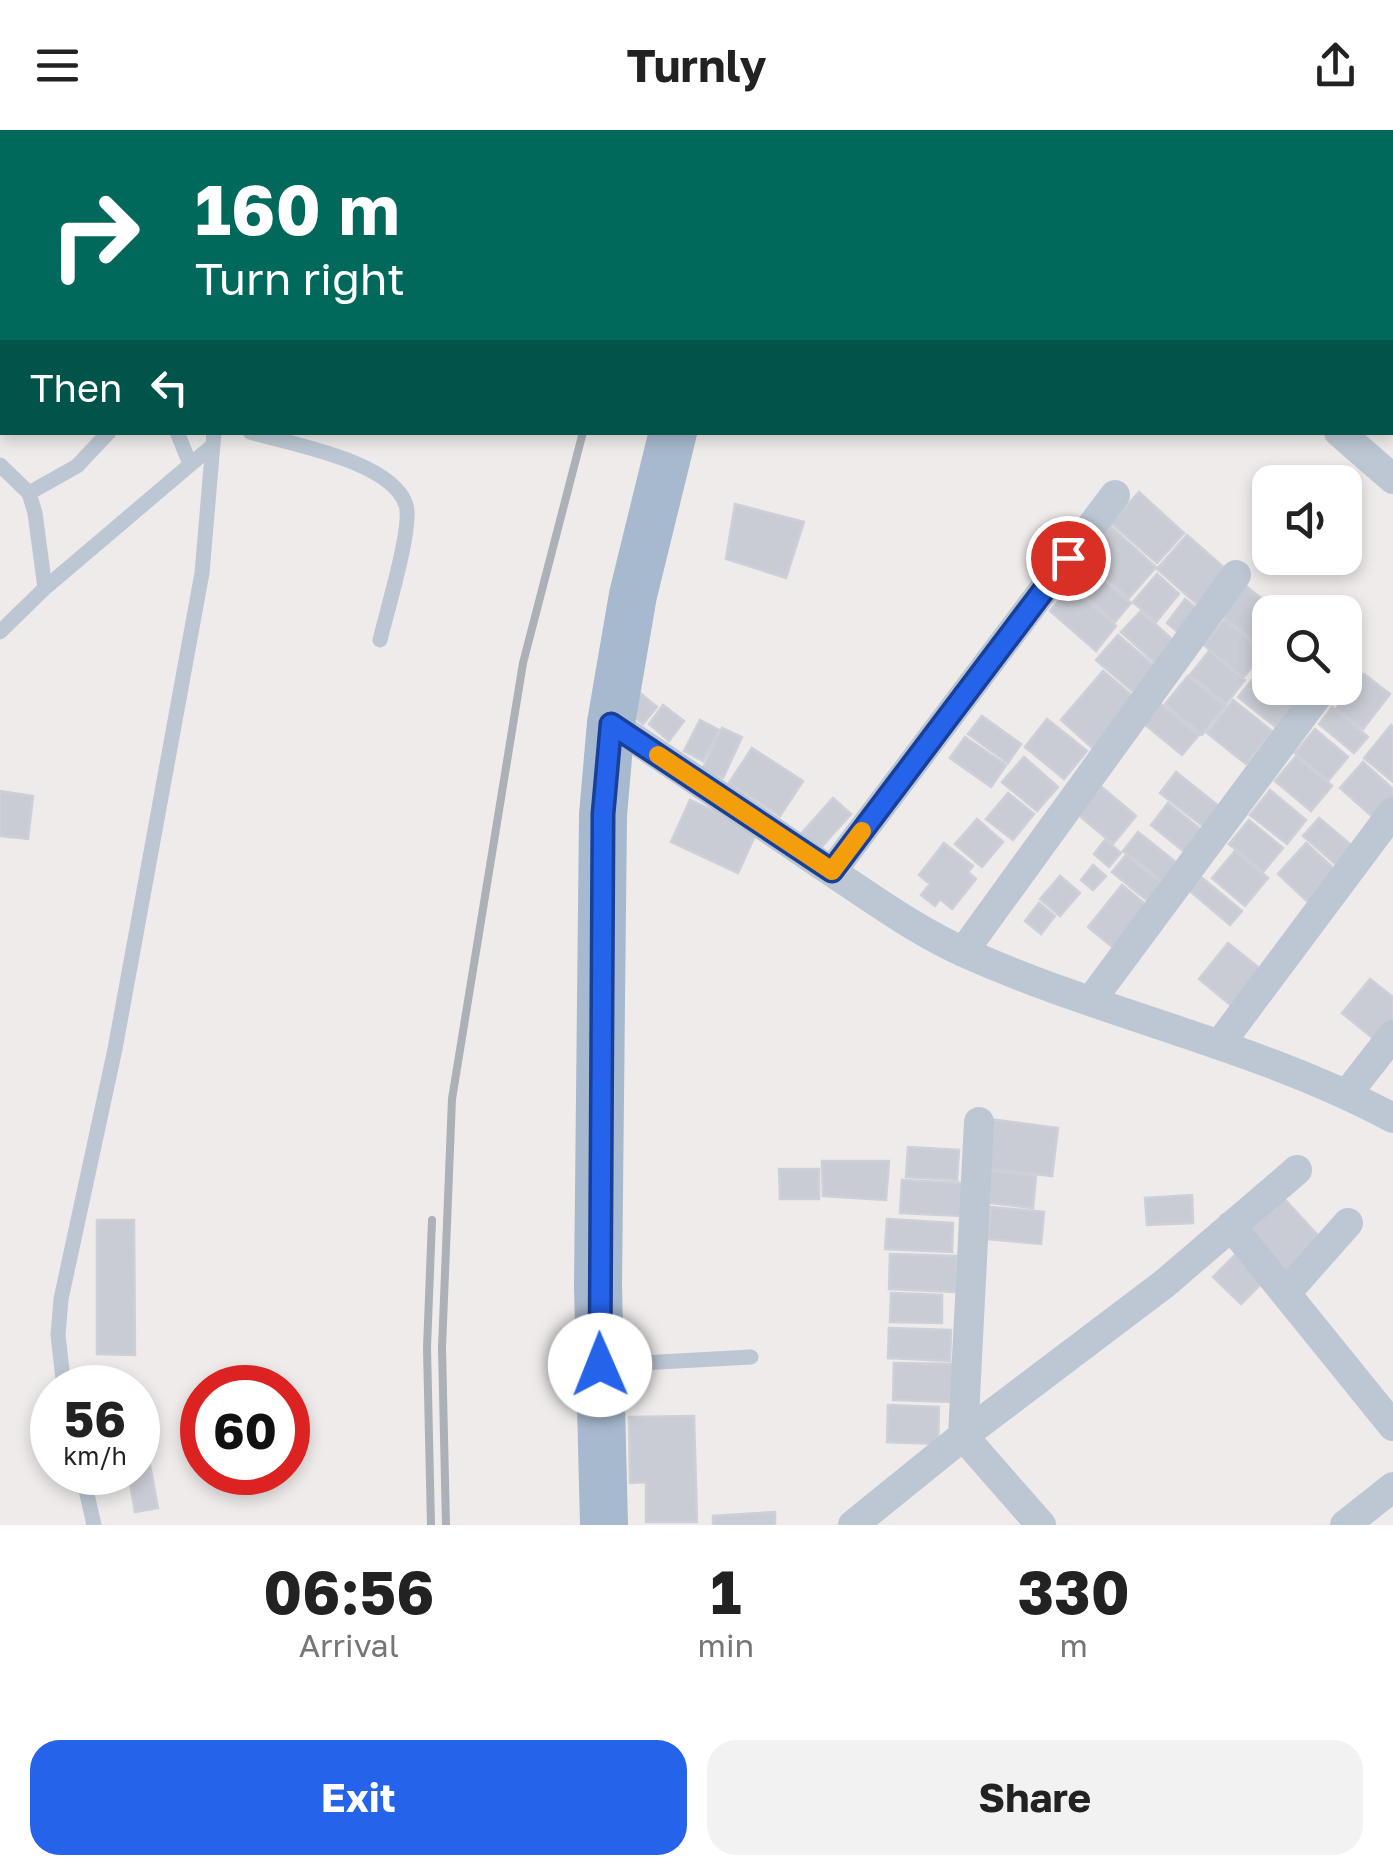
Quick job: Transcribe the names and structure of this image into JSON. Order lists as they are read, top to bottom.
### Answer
{
  "page": {
    "header": "Turnly",
    "turn": ["160 m", "Turn right"],
    "then": "Then",
    "speed": "56 km/h",
    "limit": "60",
    "eta": [
      "06:56",
      "Arrival",
      "1",
      "min",
      "330",
      "m"
    ],
    "buttons": ["Exit", "Share"]
  }
}
